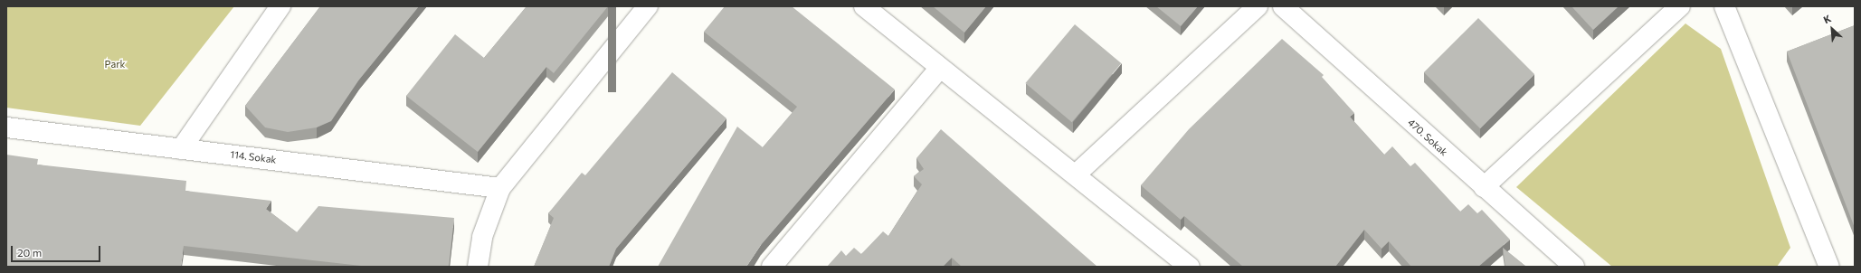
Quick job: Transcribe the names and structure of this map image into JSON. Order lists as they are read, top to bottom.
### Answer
{
  "streets": {
    "street": ["470. Sokak", "114. Sokak"]
  },
  "parks": ["Park"],
  "scale_bar": "20 m",
  "north": "top left"
}
